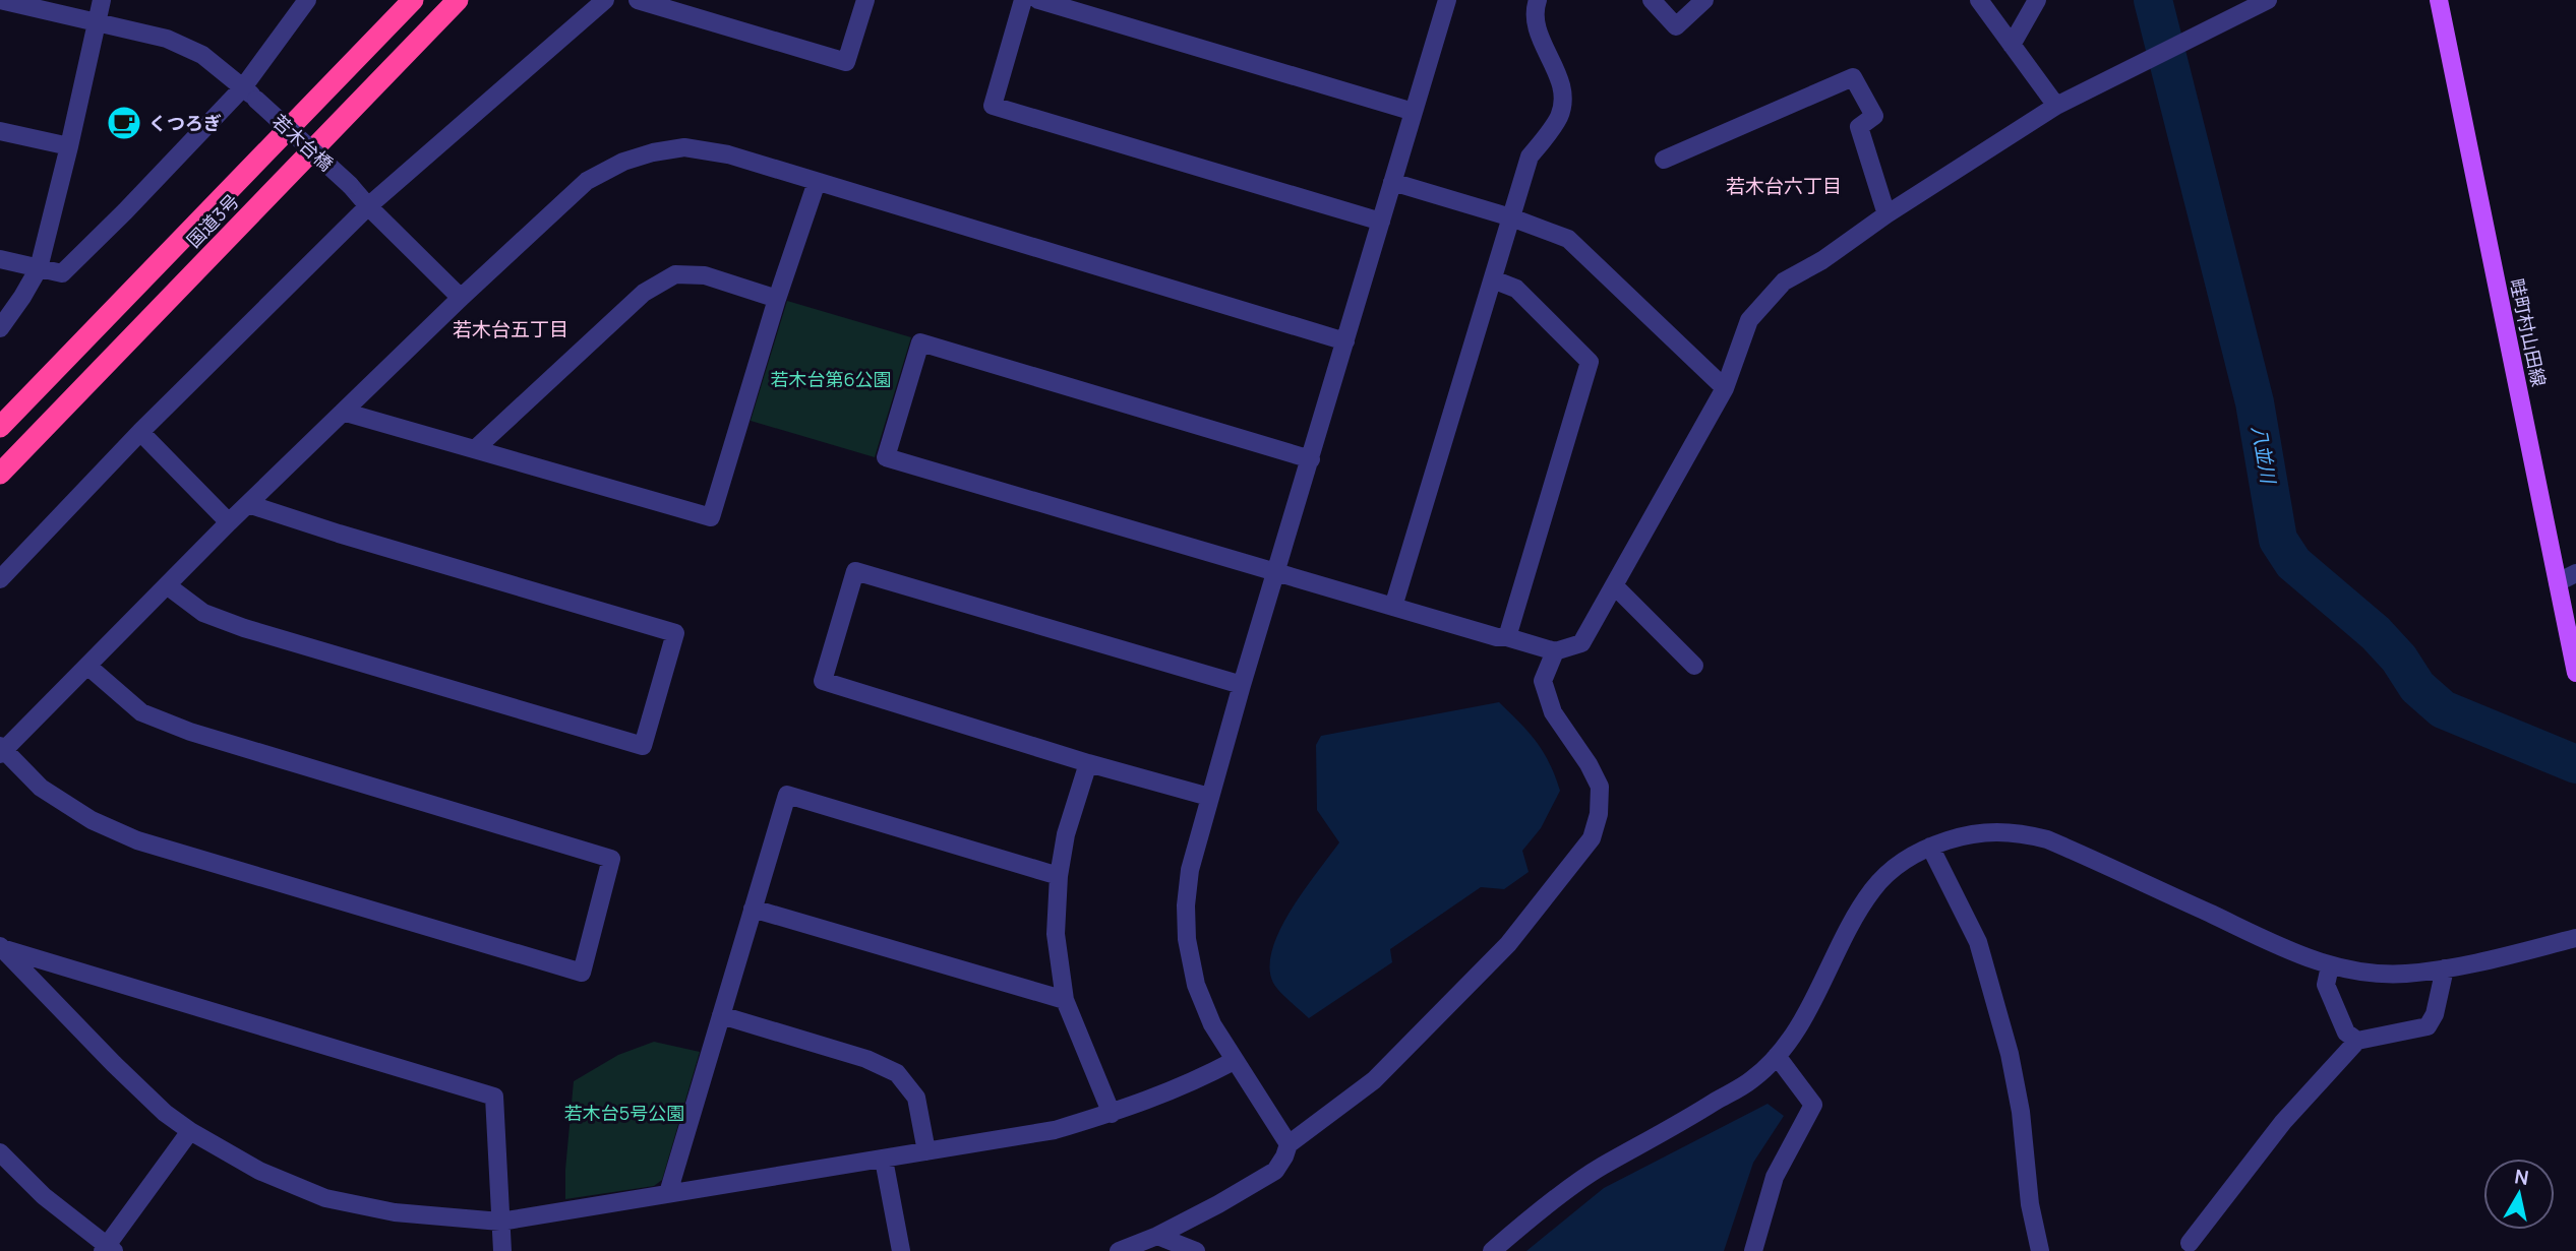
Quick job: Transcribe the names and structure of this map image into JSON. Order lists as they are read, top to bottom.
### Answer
{
  "streets": {
    "highway": ["国道3号"],
    "main road": ["畦町村山田線"],
    "street": ["若木台橋"]
  },
  "districts": ["若木台六丁目", "若木台五丁目"],
  "water": ["八並川"],
  "parks": ["若木台第6公園", "若木台5号公園"],
  "places": {
    "cafe": ["くつろぎ"]
  },
  "north": "top"
}
